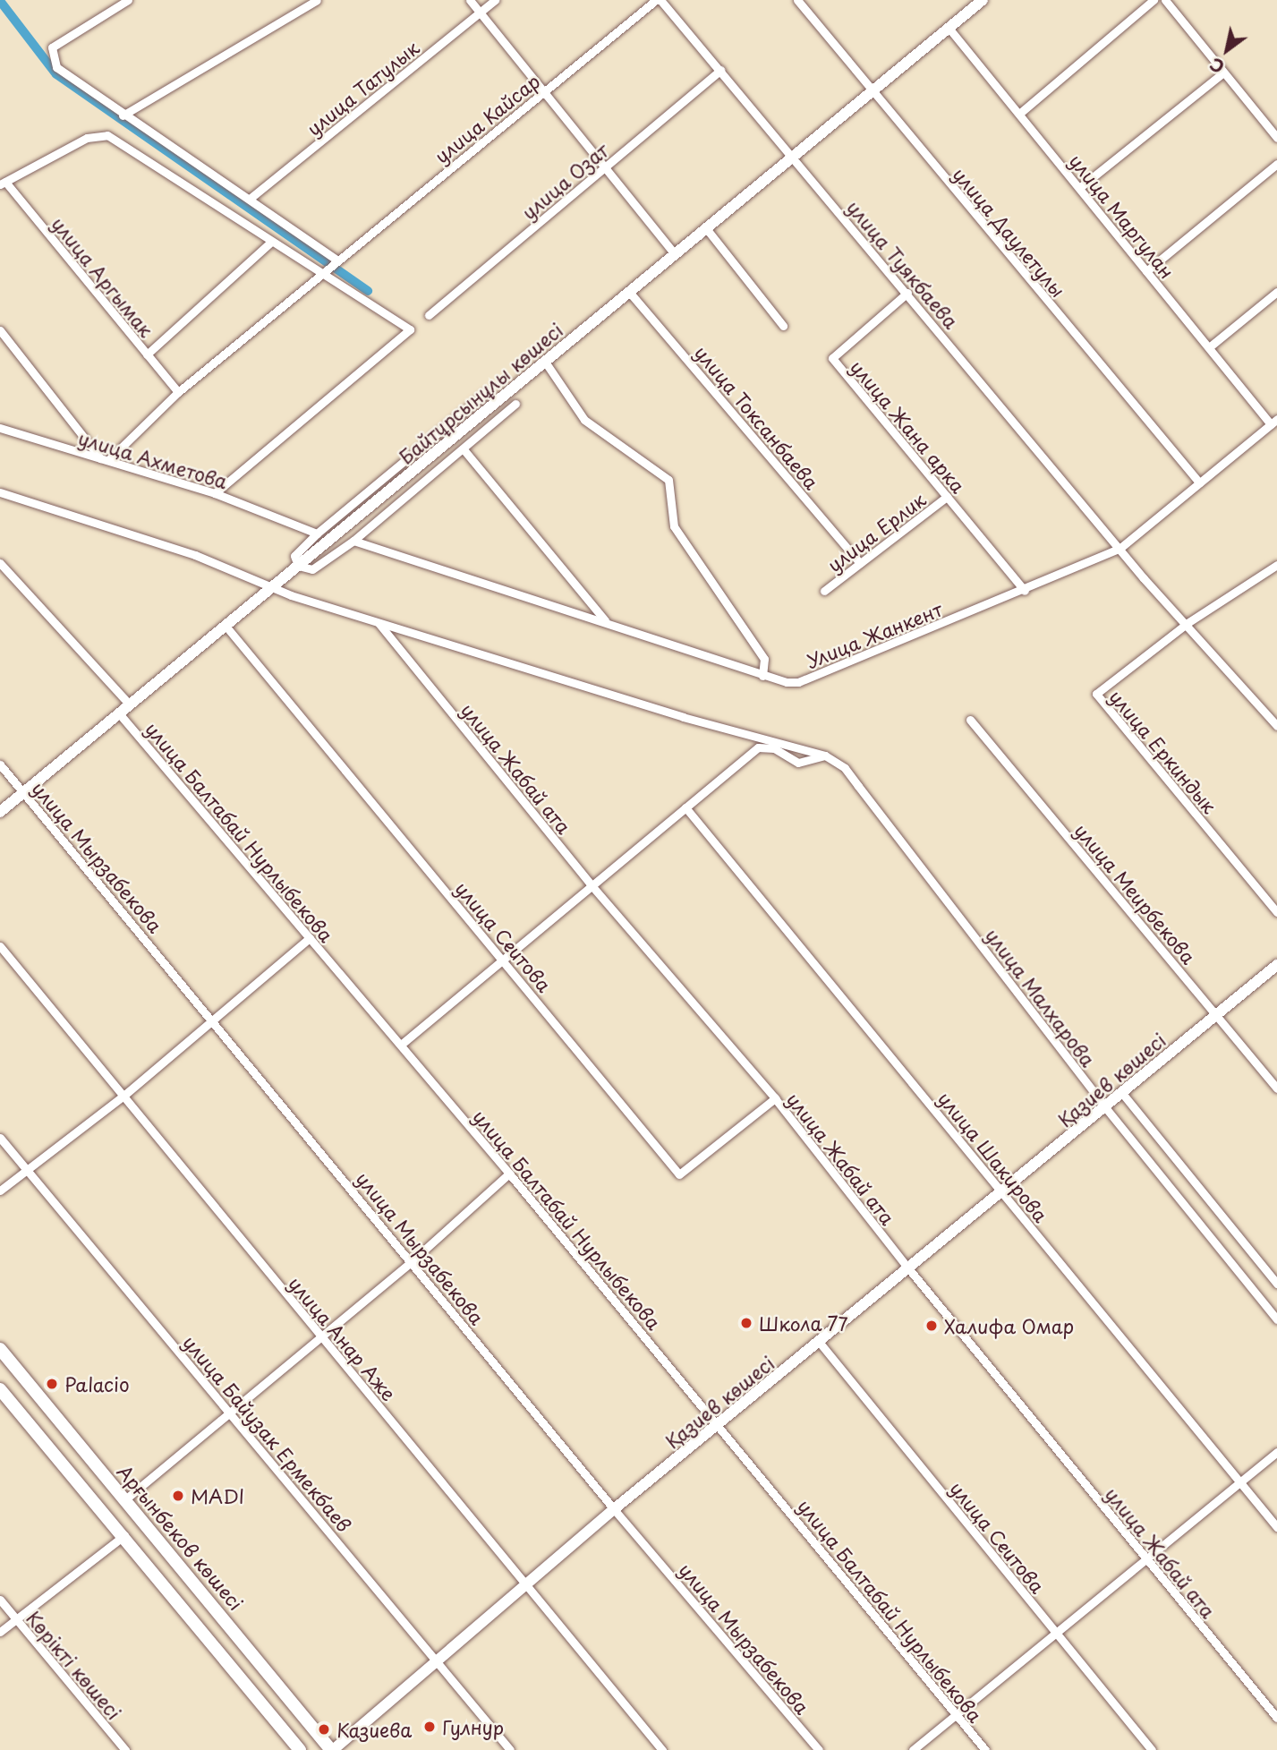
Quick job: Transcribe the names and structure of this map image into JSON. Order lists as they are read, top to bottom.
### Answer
{
  "streets": {
    "main road": ["Байтұрсынұлы көшесі", "Қазиев көшесі", "Арғынбеков көшесі"],
    "street": [
      "улица Татулык",
      "улица Кайсар",
      "улица Озат",
      "улица Маргулан",
      "улица Даулетулы",
      "улица Туякбаева",
      "улица Аргымак",
      "улица Токсанбаева",
      "улица Жана арка",
      "улица Ахметова",
      "улица Ерлик",
      "Улица Жанкент",
      "улица Еркиндык",
      "улица Жабай ата",
      "улица Балтабай Нурлыбекова",
      "улица Мырзабекова",
      "улица Меирбекова",
      "улица Сеитова",
      "улица Малхарова",
      "улица Шакирова",
      "улица Анар Аже",
      "улица Байузак Ермекбаев",
      "Көрікті көшесі"
    ]
  },
  "crossings": [
    ["улица Озат", "улица Туякбаева"],
    ["улица Маргулан", "Байтұрсынұлы көшесі"],
    ["улица Маргулан", "Улица Жанкент"],
    ["улица Даулетулы", "Байтұрсынұлы көшесі"],
    ["улица Даулетулы", "Улица Жанкент"],
    ["улица Туякбаева", "Байтұрсынұлы көшесі"],
    ["улица Туякбаева", "улица Жана арка"],
    ["улица Туякбаева", "Улица Жанкент"],
    ["улица Туякбаева", "улица Еркиндык"],
    ["Байтұрсынұлы көшесі", "улица Токсанбаева"],
    ["Байтұрсынұлы көшесі", "улица Балтабай Нурлыбекова"],
    ["Байтұрсынұлы көшесі", "улица Мырзабекова"],
    ["Байтұрсынұлы көшесі", "улица Сеитова"],
    ["улица Токсанбаева", "улица Ерлик"],
    ["улица Жана арка", "улица Ерлик"],
    ["улица Жана арка", "Улица Жанкент"],
    ["улица Жабай ата", "улица Сеитова"],
    ["улица Жабай ата", "Қазиев көшесі"],
    ["улица Балтабай Нурлыбекова", "Қазиев көшесі"],
    ["улица Мырзабекова", "Қазиев көшесі"],
    ["улица Меирбекова", "Қазиев көшесі"],
    ["улица Сеитова", "Қазиев көшесі"],
    ["улица Малхарова", "Қазиев көшесі"],
    ["Қазиев көшесі", "улица Шакирова"],
    ["Қазиев көшесі", "улица Анар Аже"],
    ["Қазиев көшесі", "улица Байузак Ермекбаев"],
    ["Қазиев көшесі", "Арғынбеков көшесі"]
  ],
  "places": [
    "Школа 77",
    "Халифа Омар",
    "Palacio",
    "MADI",
    "Гулнур",
    "Казиева"
  ],
  "north": "bottom left"
}
